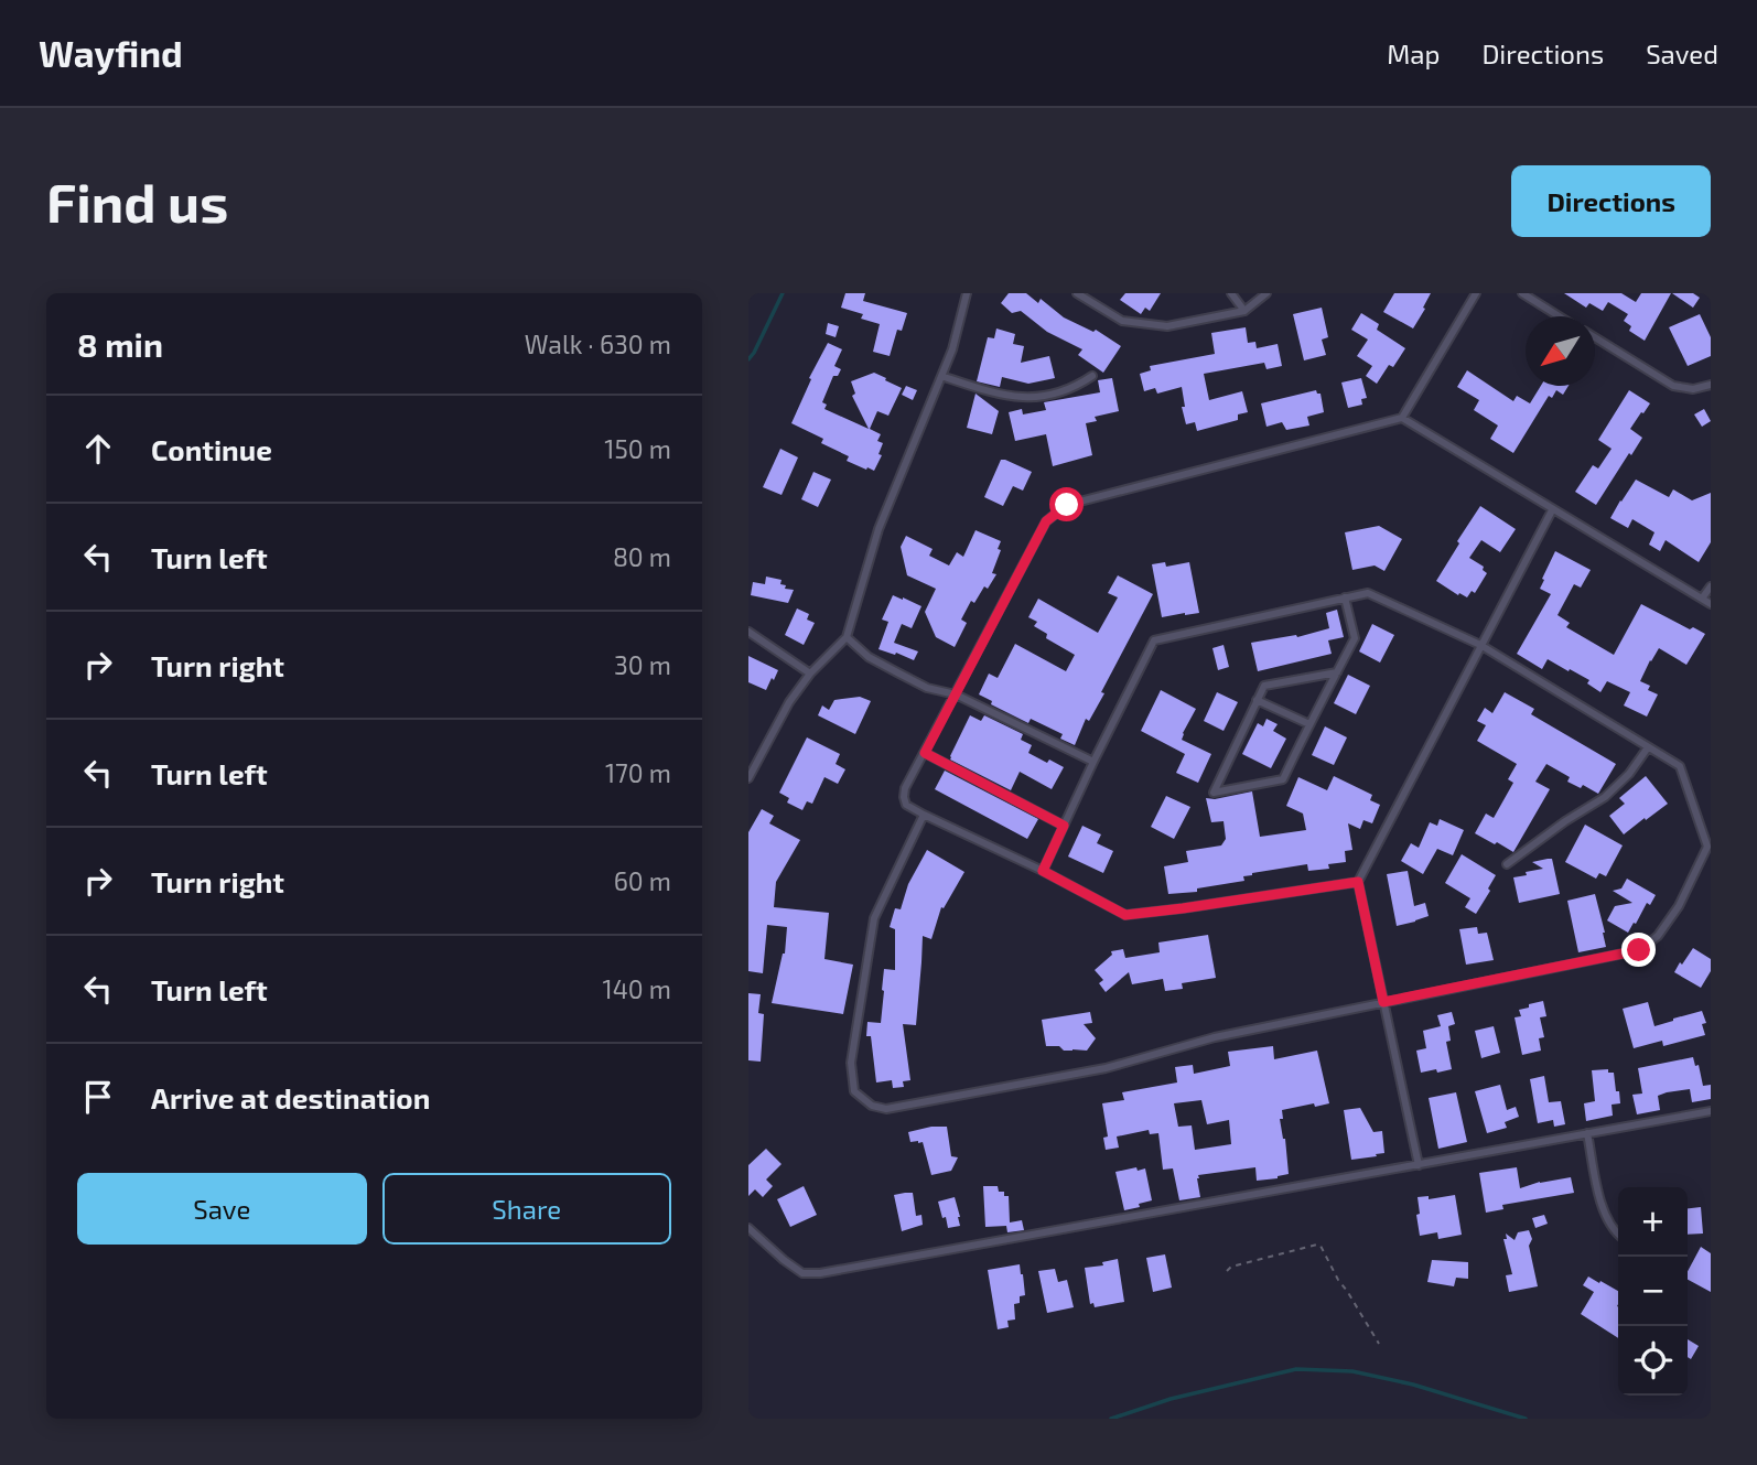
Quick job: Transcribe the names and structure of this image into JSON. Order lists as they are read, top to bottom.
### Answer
{
  "north": "bottom left",
  "page": {
    "header": "Wayfind",
    "nav": ["Map", "Directions", "Saved"],
    "buttons": [
      "Directions",
      ["Save", "Share"]
    ],
    "title": "Find us",
    "heading": ["8 min", "Walk · 630 m"],
    "list": [
      ["Continue", "150 m"],
      ["Turn left", "80 m"],
      ["Turn right", "30 m"],
      ["Turn left", "170 m"],
      ["Turn right", "60 m"],
      ["Turn left", "140 m"],
      "Arrive at destination"
    ],
    "map_buttons": ["+", "−"]
  }
}
